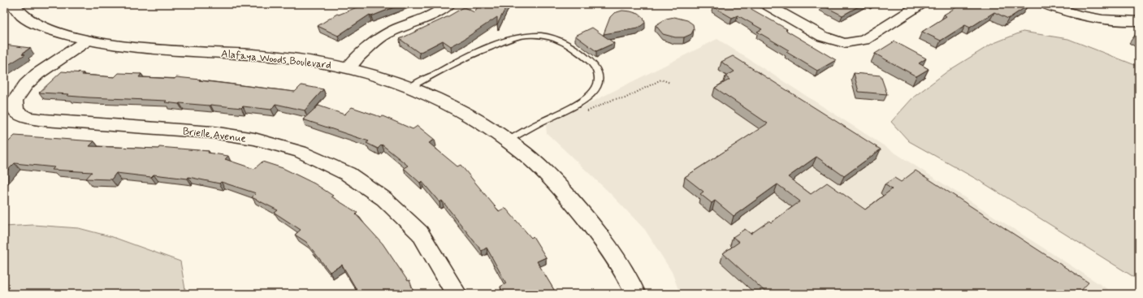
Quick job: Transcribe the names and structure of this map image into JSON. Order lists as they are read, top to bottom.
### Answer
{
  "streets": {
    "street": ["Alafaya Woods Boulevard", "Brielle Avenue"]
  },
  "crossings": [
    ["Alafaya Woods Boulevard", "Brielle Avenue"]
  ]
}
